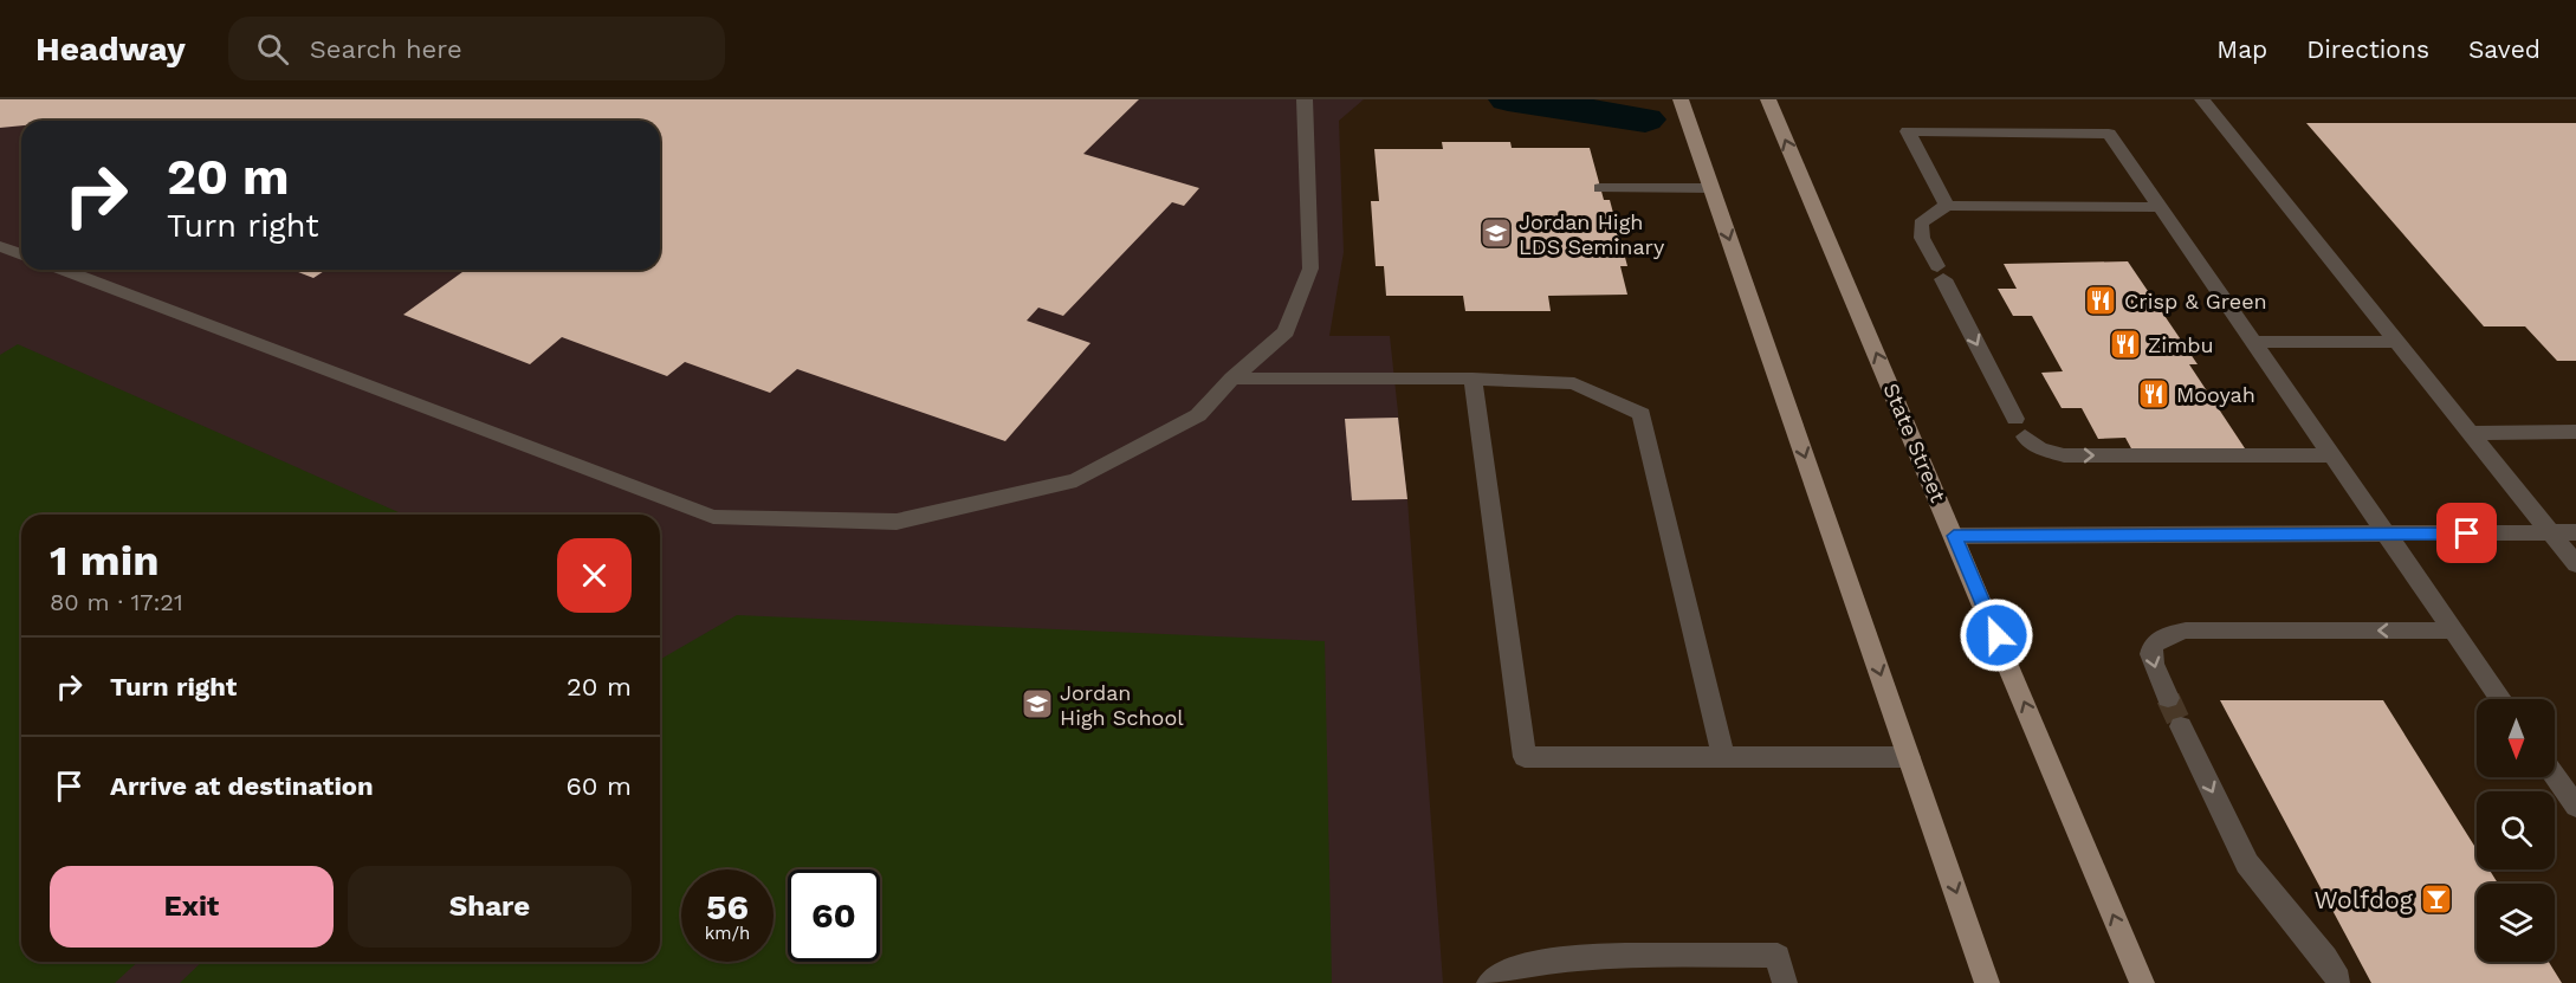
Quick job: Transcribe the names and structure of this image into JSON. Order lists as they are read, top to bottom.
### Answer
{
  "streets": {
    "main road": ["State Street"]
  },
  "places": {
    "school or university": ["Jordan High LDS Seminary", "Jordan High School"],
    "restaurant": ["Crisp & Green", "Zimbu", "Mooyah"],
    "bar": ["Wolfdog"]
  },
  "north": "bottom",
  "page": {
    "header": "Headway",
    "search": "Search here",
    "nav": ["Map", "Directions", "Saved"],
    "turn": ["20 m", "Turn right"],
    "heading": ["1 min", "80 m · 17:21"],
    "list": [
      {
        "name": "Turn right",
        "value": "20 m"
      },
      {
        "name": "Arrive at destination",
        "value": "60 m"
      }
    ],
    "buttons": ["Exit", "Share"],
    "speed": "56 km/h",
    "limit": "60"
  }
}
